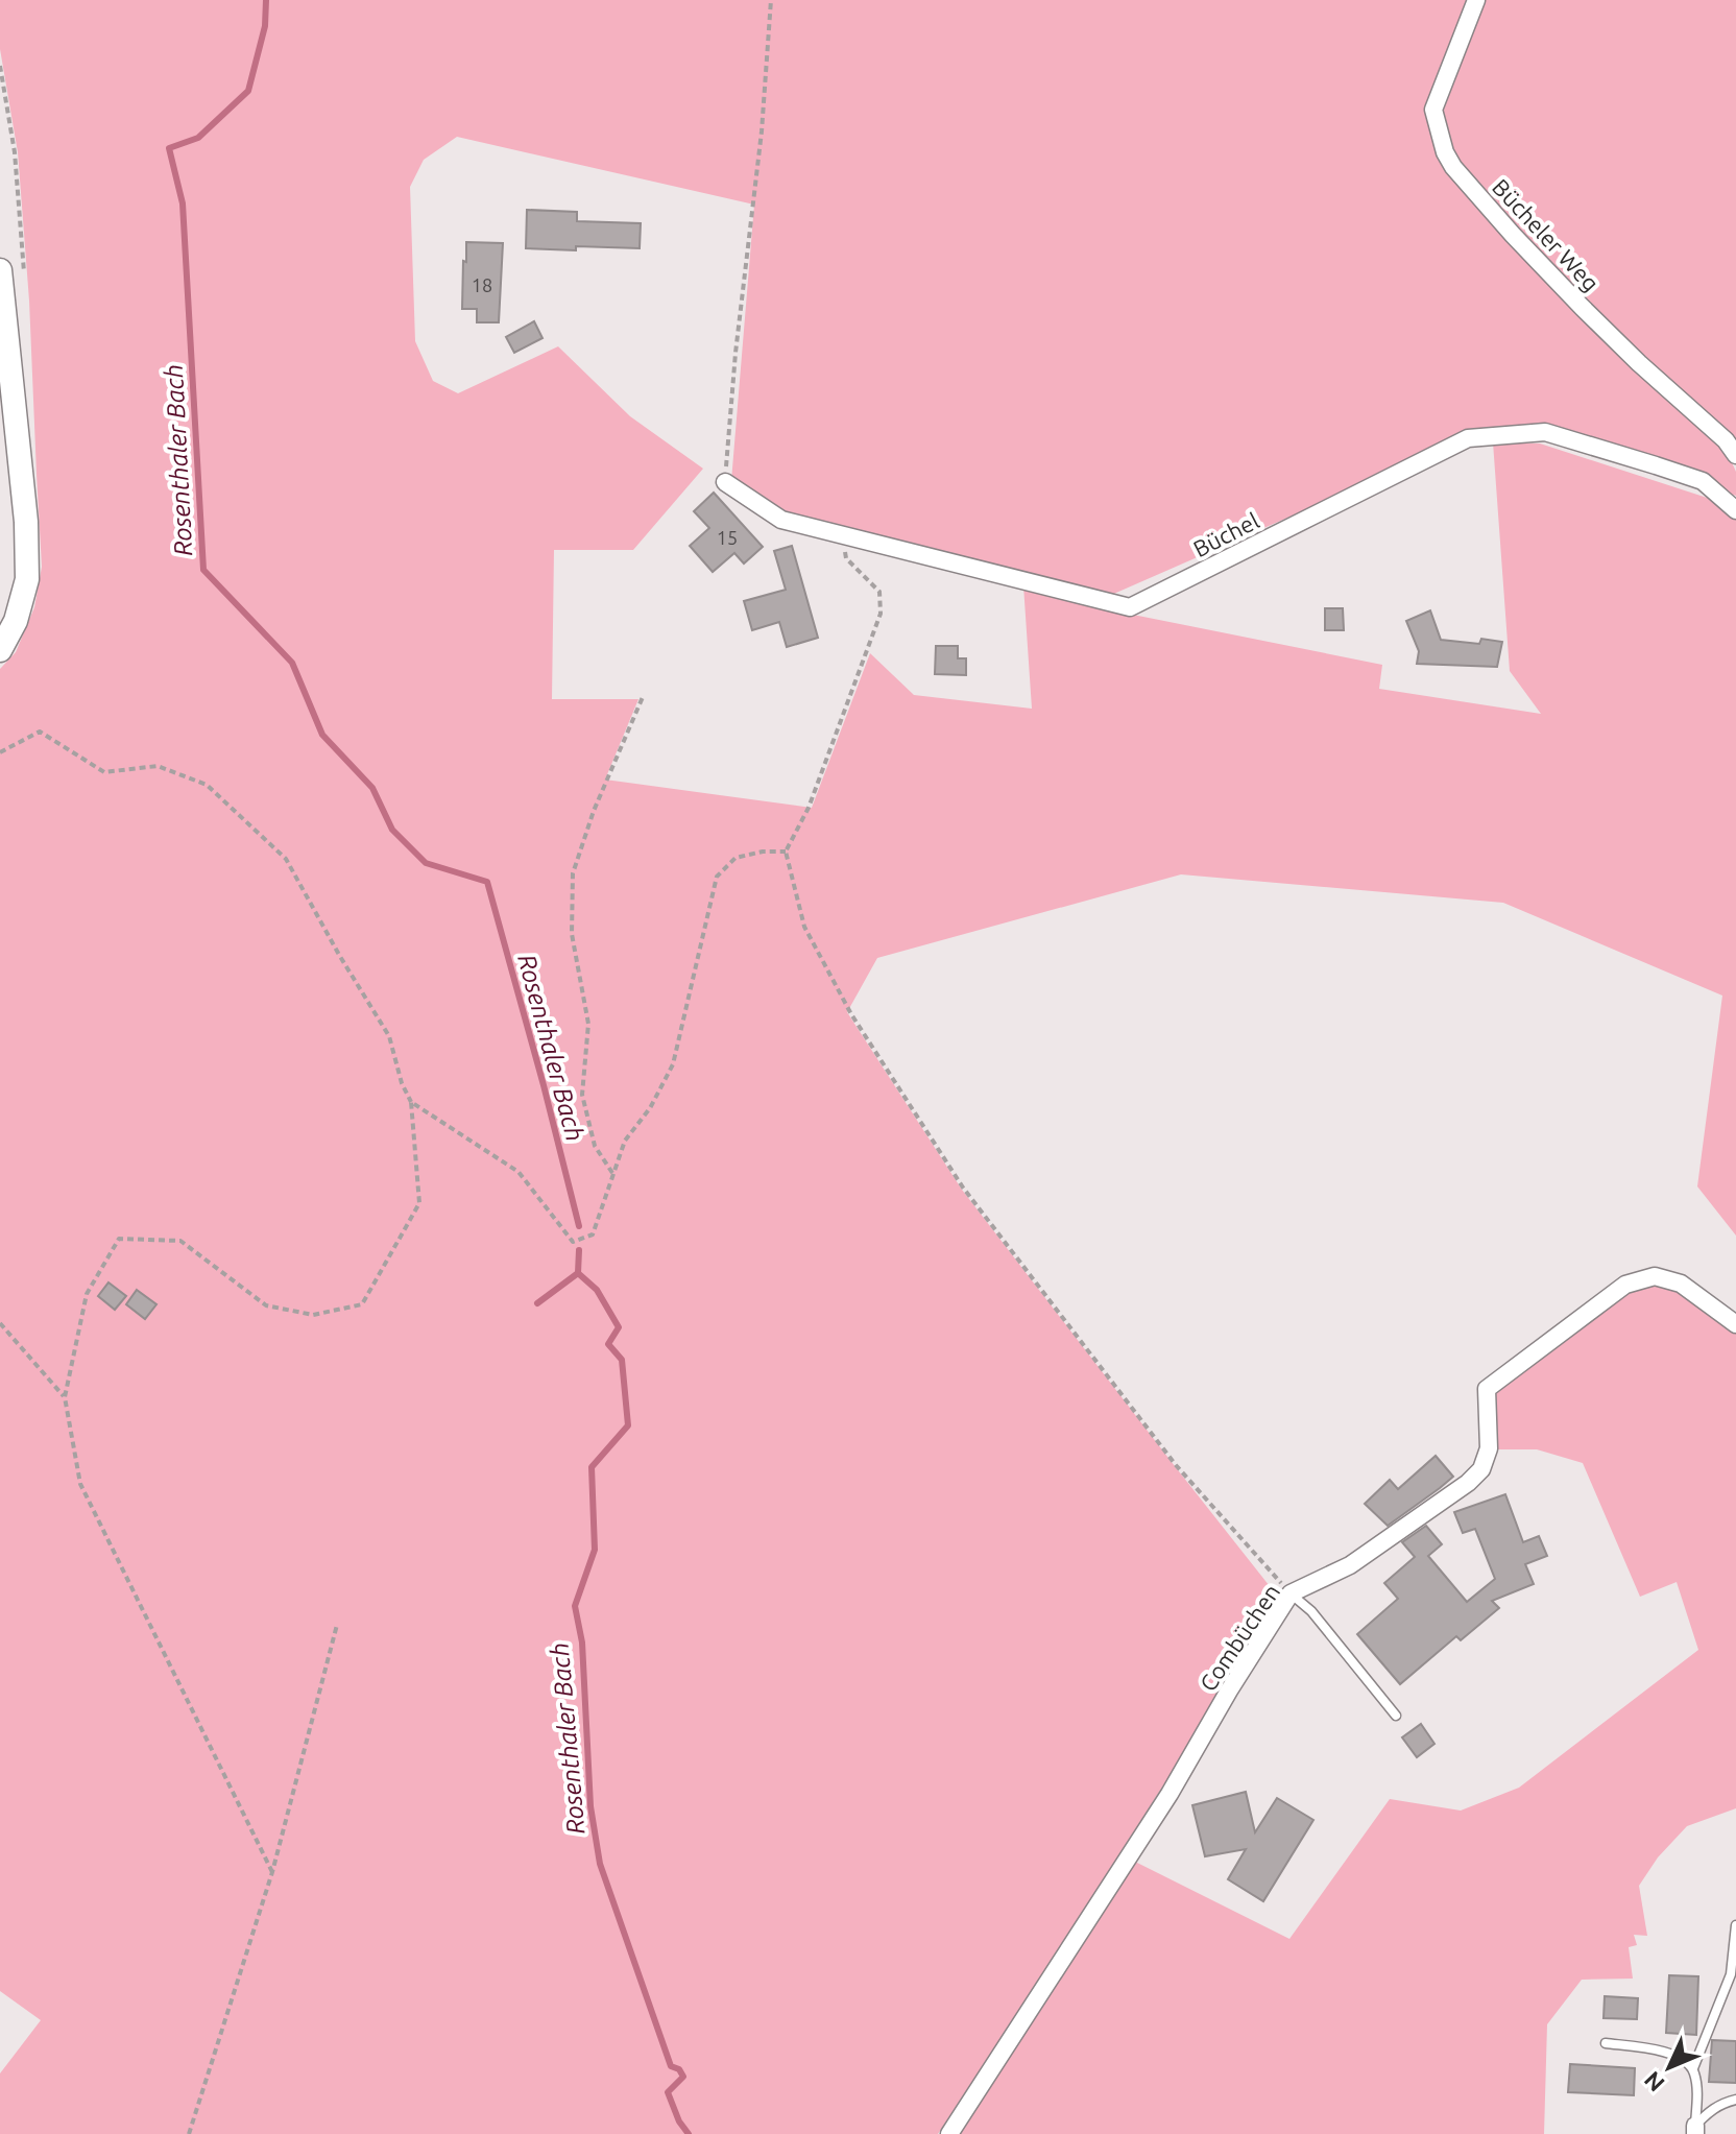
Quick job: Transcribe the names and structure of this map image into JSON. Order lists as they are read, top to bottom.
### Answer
{
  "streets": {
    "street": ["Bücheler Weg", "Büchel", "Combüchen"]
  },
  "water": ["Rosenthaler Bach"],
  "house_numbers": ["18", "15"],
  "north": "bottom left"
}
